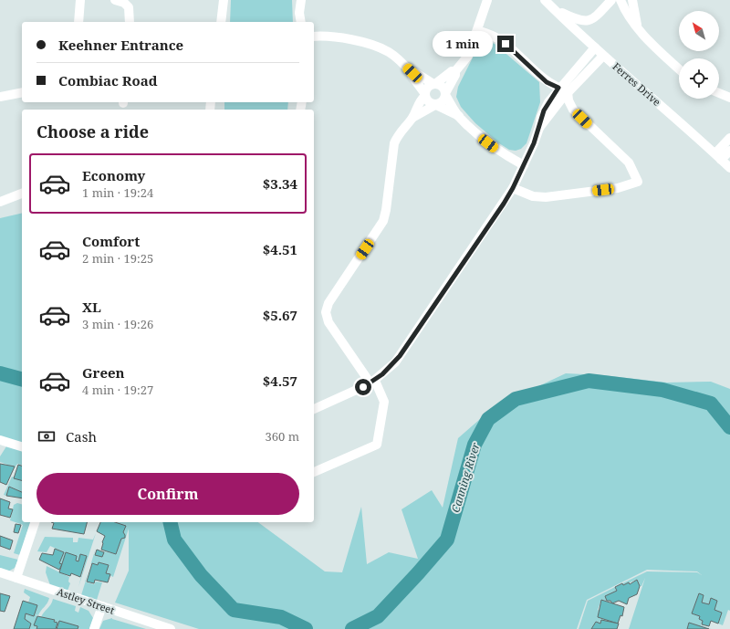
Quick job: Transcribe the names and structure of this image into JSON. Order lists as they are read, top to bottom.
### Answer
{
  "streets": {
    "street": ["Ferres Drive", "Astley Street"]
  },
  "water": ["Canning River"],
  "north": "top left",
  "page": {
    "banner": ["Keehner Entrance", "Combiac Road"],
    "bubble": "1 min",
    "heading": "Choose a ride",
    "list": [
      {
        "name": "Economy",
        "note": "1 min · 19:24",
        "value": "$3.34"
      },
      {
        "name": "Comfort",
        "note": "2 min · 19:25",
        "value": "$4.51"
      },
      {
        "name": "XL",
        "note": "3 min · 19:26",
        "value": "$5.67"
      },
      {
        "name": "Green",
        "note": "4 min · 19:27",
        "value": "$4.57"
      }
    ],
    "pay": ["Cash", "360 m"],
    "buttons": "Confirm"
  }
}
